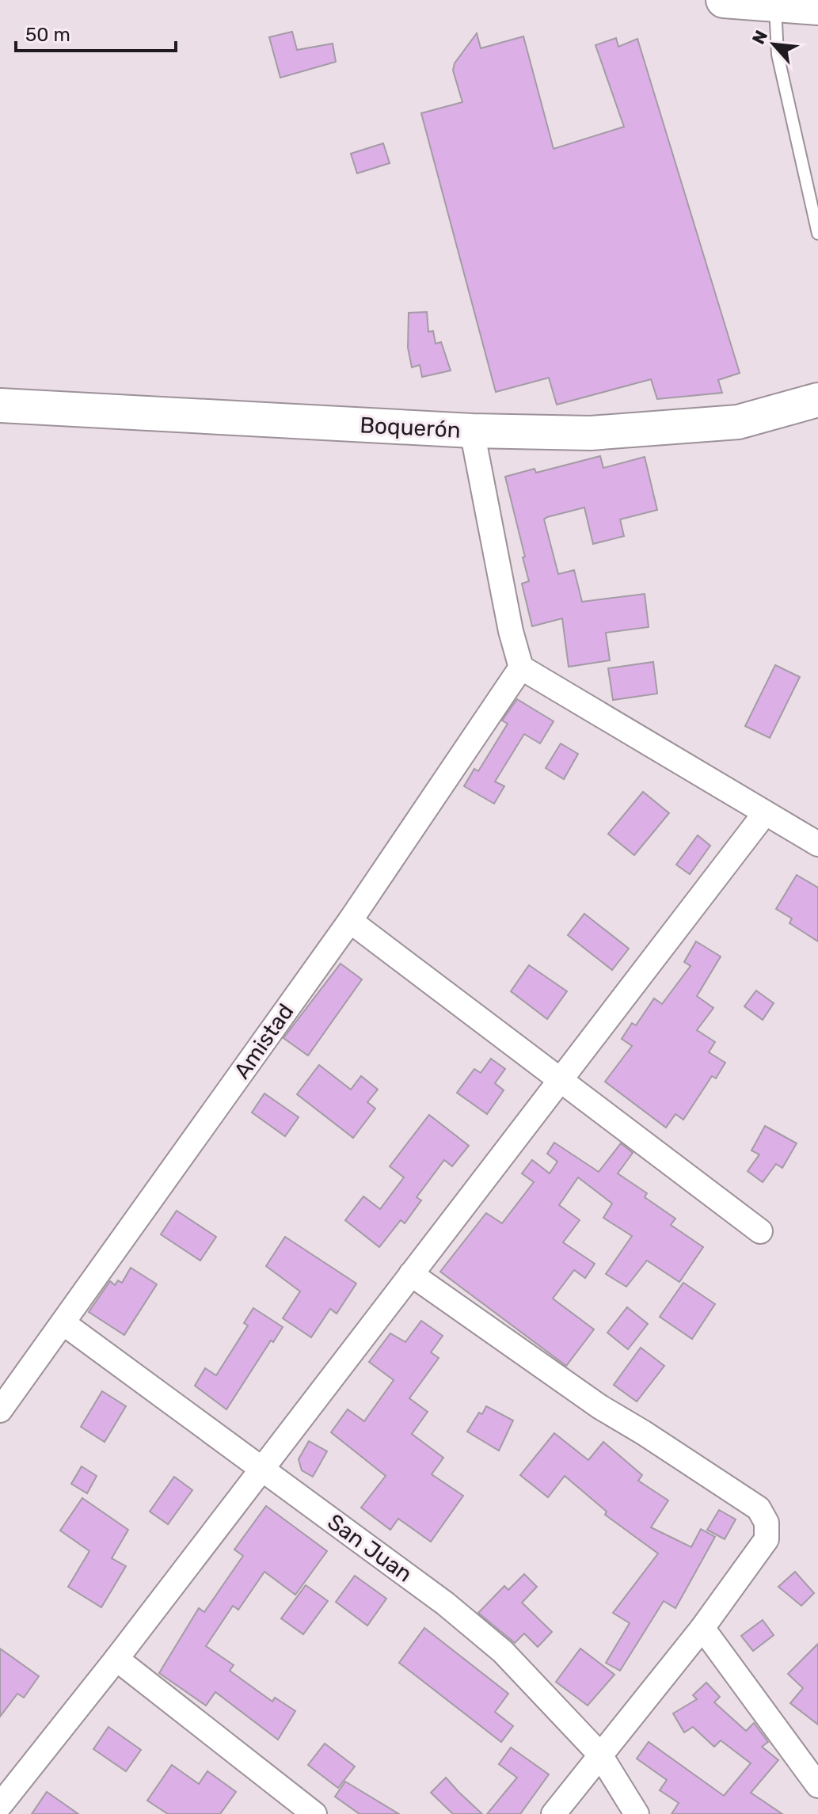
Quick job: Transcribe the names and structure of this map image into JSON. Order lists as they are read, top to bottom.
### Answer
{
  "streets": {
    "street": ["Boquerón", "Amistad", "San Juan"]
  },
  "crossings": [
    ["Amistad", "San Juan"]
  ],
  "scale_bar": "50 m",
  "north": "top left"
}
